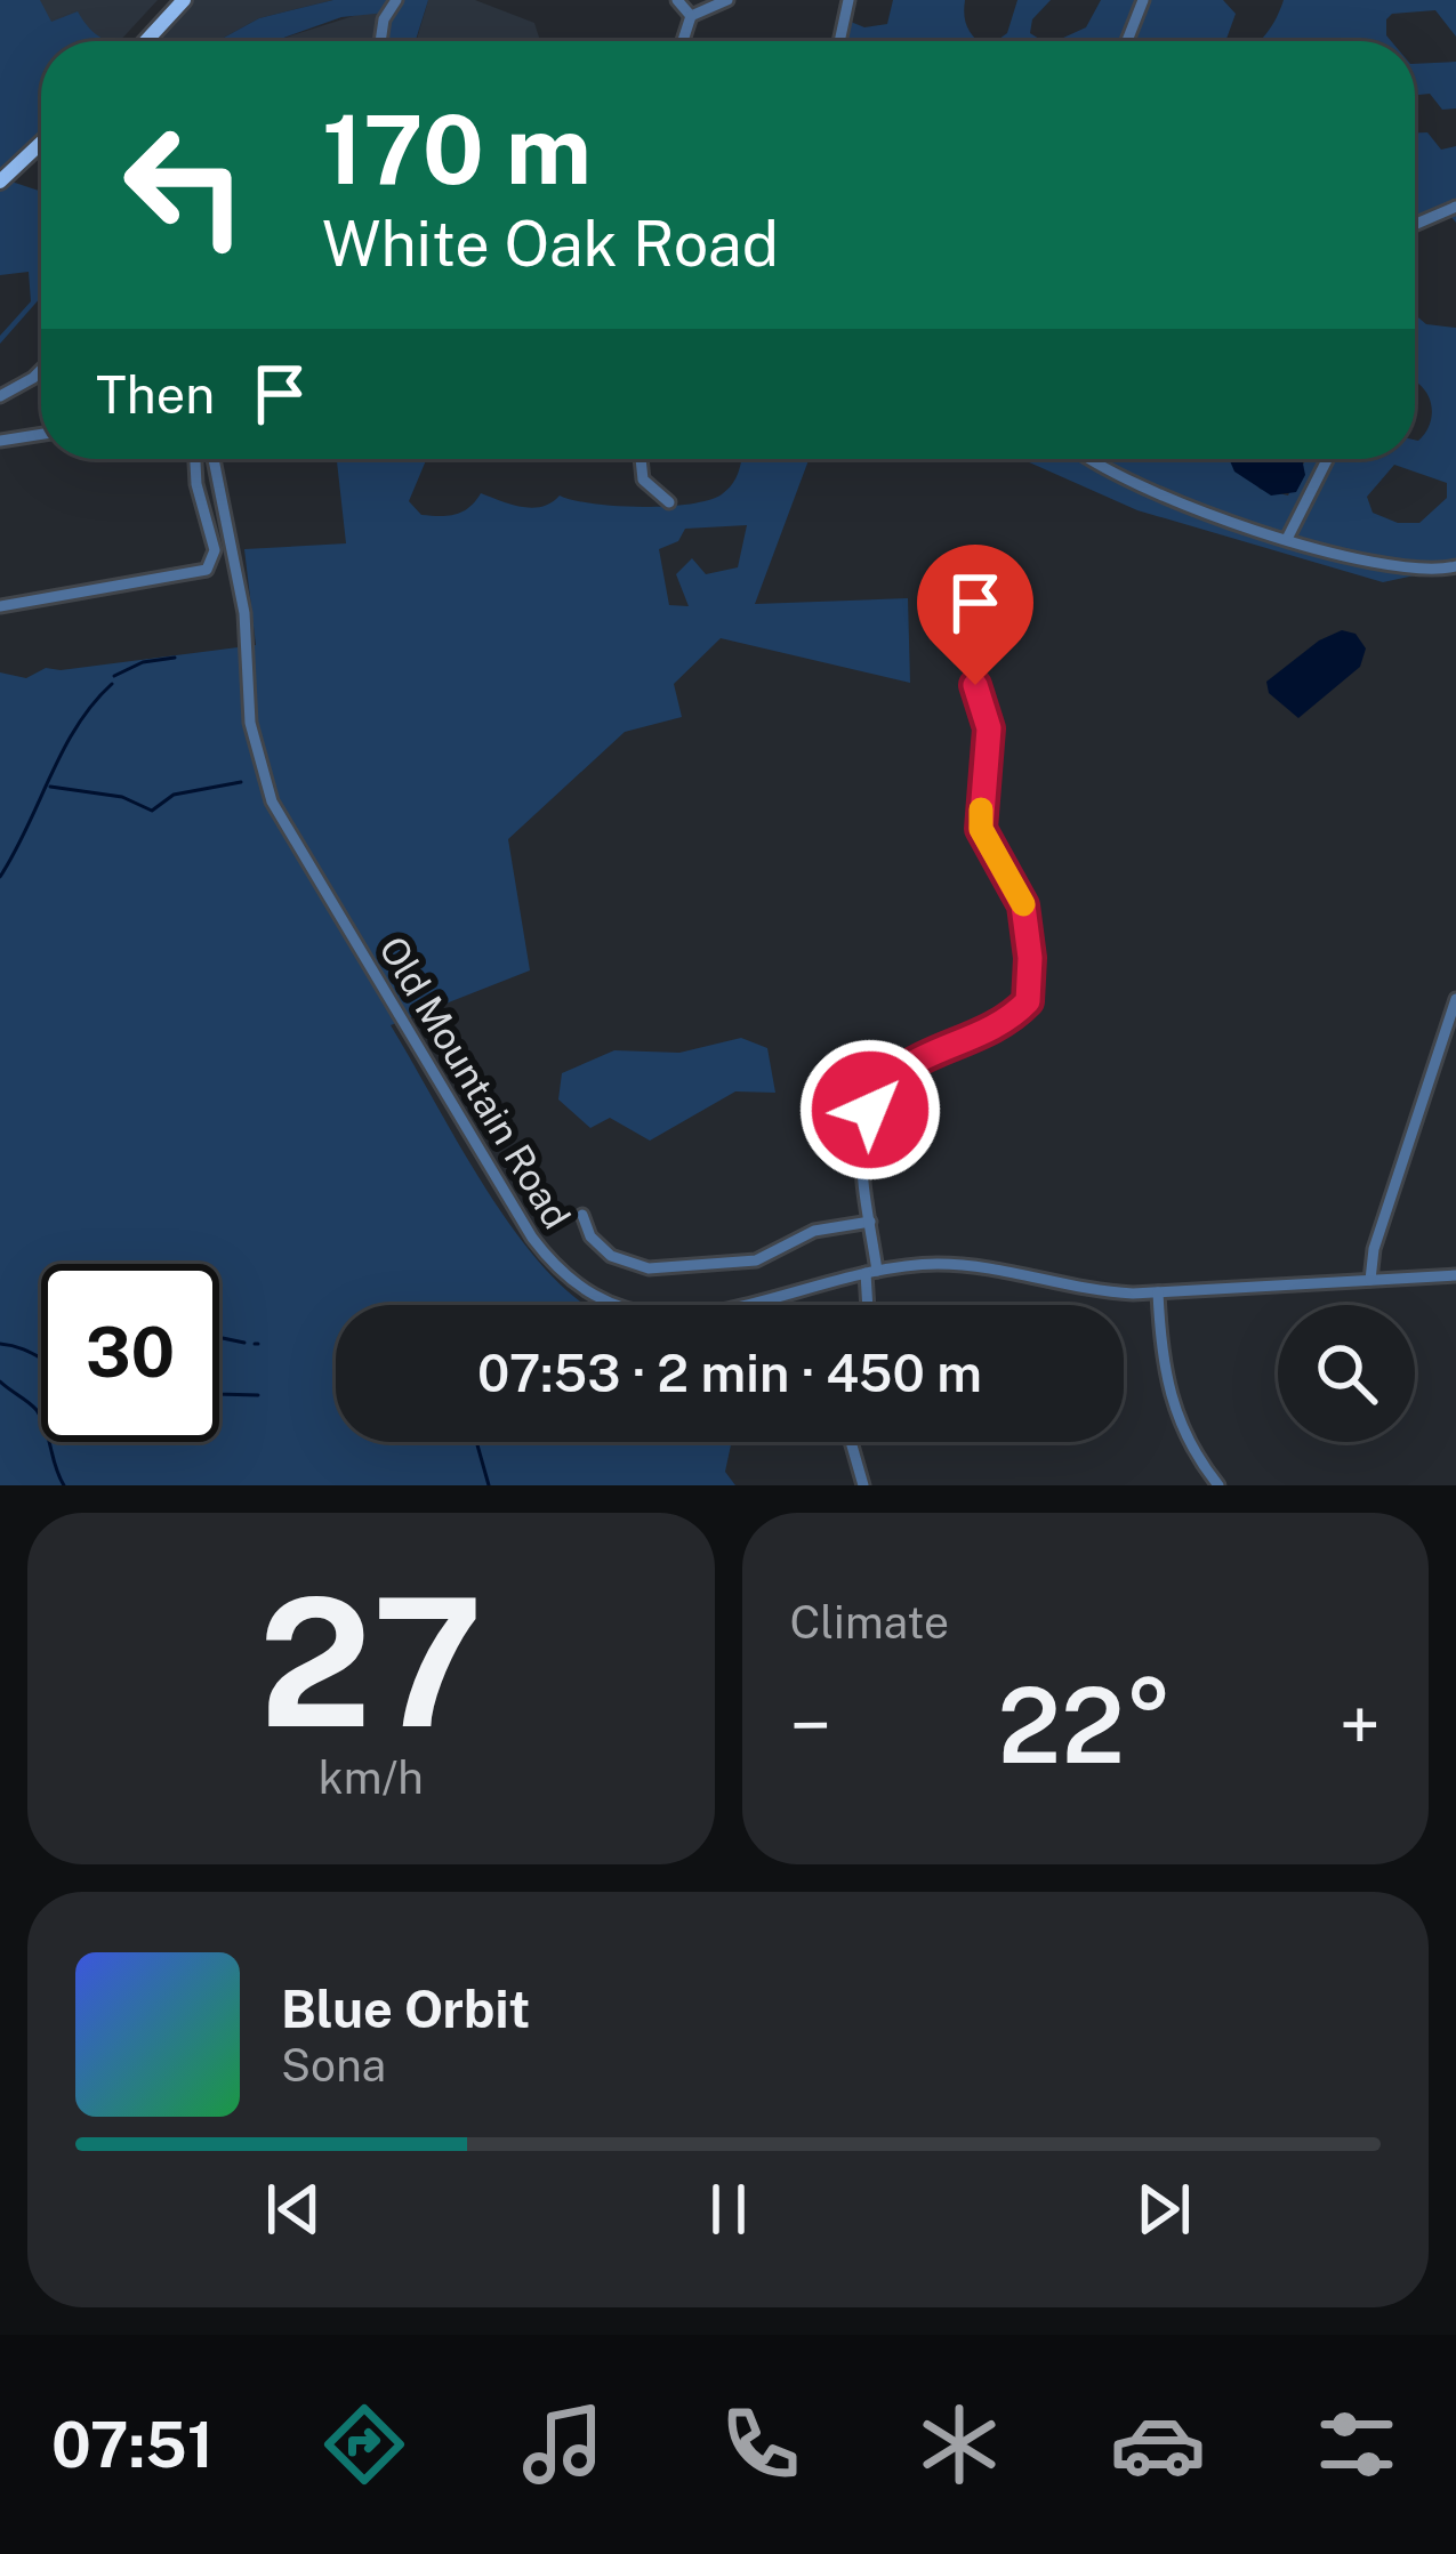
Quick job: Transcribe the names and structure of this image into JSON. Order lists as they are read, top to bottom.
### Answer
{
  "streets": {
    "street": ["Old Mountain Road"]
  },
  "page": {
    "turn": ["170 m", "White Oak Road"],
    "then": "Then",
    "limit": "30",
    "trip": "07:53 · 2 min · 450 m",
    "tile": [
      ["27", "km/h"],
      "Climate"
    ],
    "heat": ["−", "22°", "+"],
    "song": ["Blue Orbit", "Sona"],
    "tabs": "07:51"
  }
}
